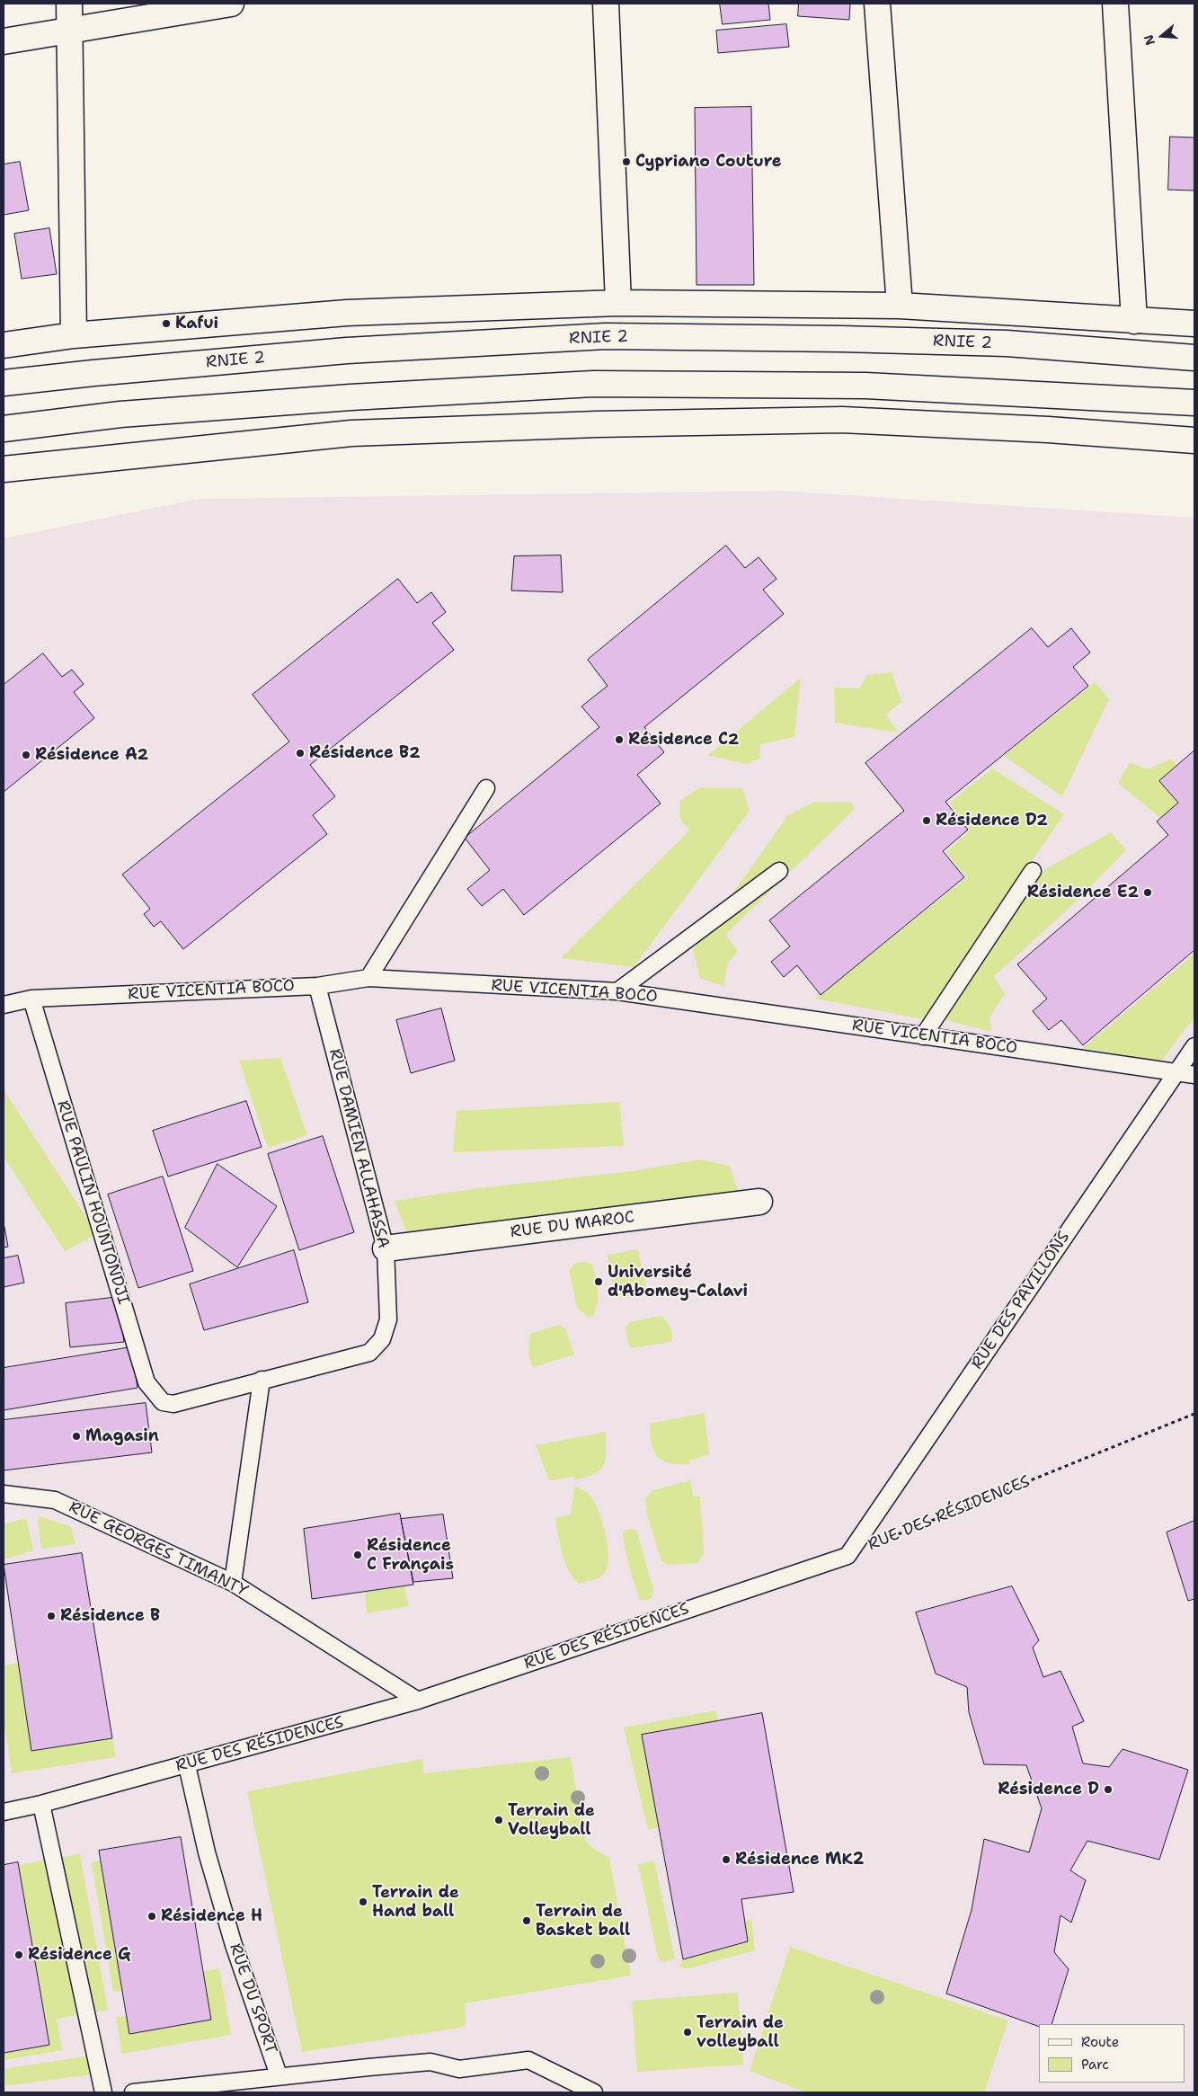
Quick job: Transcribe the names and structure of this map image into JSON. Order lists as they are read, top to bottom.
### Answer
{
  "streets": {
    "main road": ["RNIE 2", "RUE DU MAROC"],
    "lane": [
      "RUE VICENTIA BOCO",
      "RUE DAMIEN ALLAHASSA",
      "RUE PAULIN HOUNTONDJI",
      "RUE DES PAVILLONS",
      "RUE DES RÉSIDENCES",
      "RUE GEORGES TIMANTY",
      "RUE DU SPORT"
    ]
  },
  "crossings": [
    ["RUE VICENTIA BOCO", "RUE DAMIEN ALLAHASSA"],
    ["RUE VICENTIA BOCO", "RUE PAULIN HOUNTONDJI"],
    ["RUE VICENTIA BOCO", "RUE DES PAVILLONS"],
    ["RUE DAMIEN ALLAHASSA", "RUE PAULIN HOUNTONDJI"],
    ["RUE DAMIEN ALLAHASSA", "RUE DU MAROC"],
    ["RUE DES PAVILLONS", "RUE DES RÉSIDENCES"],
    ["RUE DES RÉSIDENCES", "RUE GEORGES TIMANTY"],
    ["RUE DES RÉSIDENCES", "RUE DU SPORT"]
  ],
  "places": [
    "Cypriano Couture",
    "Kafui",
    "Résidence C2",
    "Résidence B2",
    "Résidence A2",
    "Résidence D2",
    "Résidence E2",
    "Université d'Abomey-Calavi",
    "Magasin",
    "Résidence C Français",
    "Résidence B",
    "Résidence D",
    "Terrain de Volleyball",
    "Résidence MK2",
    "Terrain de Hand ball",
    "Résidence H",
    "Terrain de Basket ball",
    "Résidence G",
    "Terrain de volleyball"
  ],
  "legend": ["Route", "Parc"],
  "north": "left"
}
